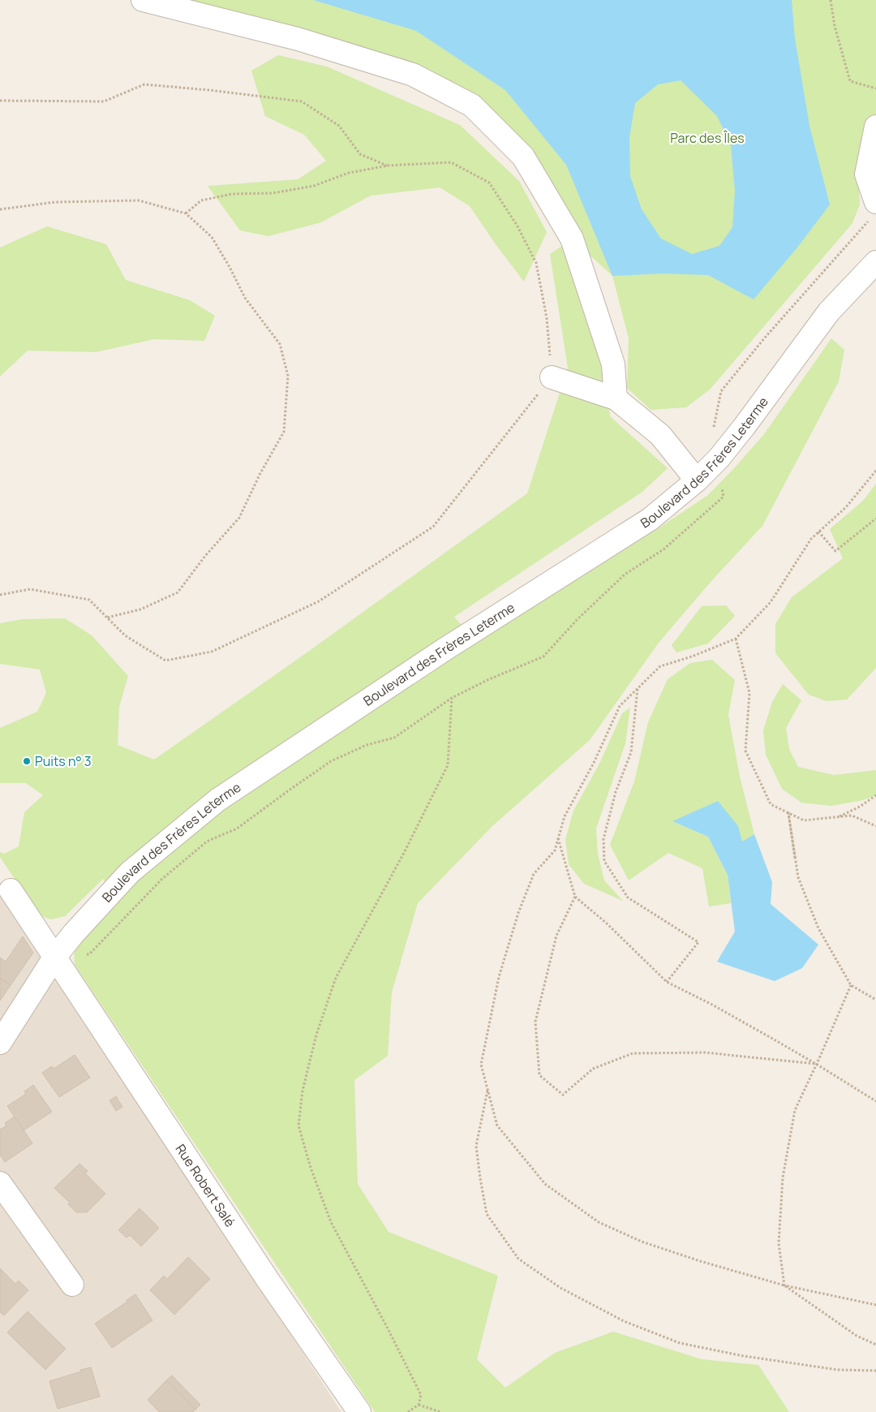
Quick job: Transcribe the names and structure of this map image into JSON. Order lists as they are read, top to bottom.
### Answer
{
  "streets": {
    "street": ["Boulevard des Frères Leterme", "Rue Robert Salé"]
  },
  "crossings": [
    ["Boulevard des Frères Leterme", "Rue Robert Salé"]
  ],
  "parks": ["Parc des Îles"],
  "places": ["Puits n° 3"]
}
